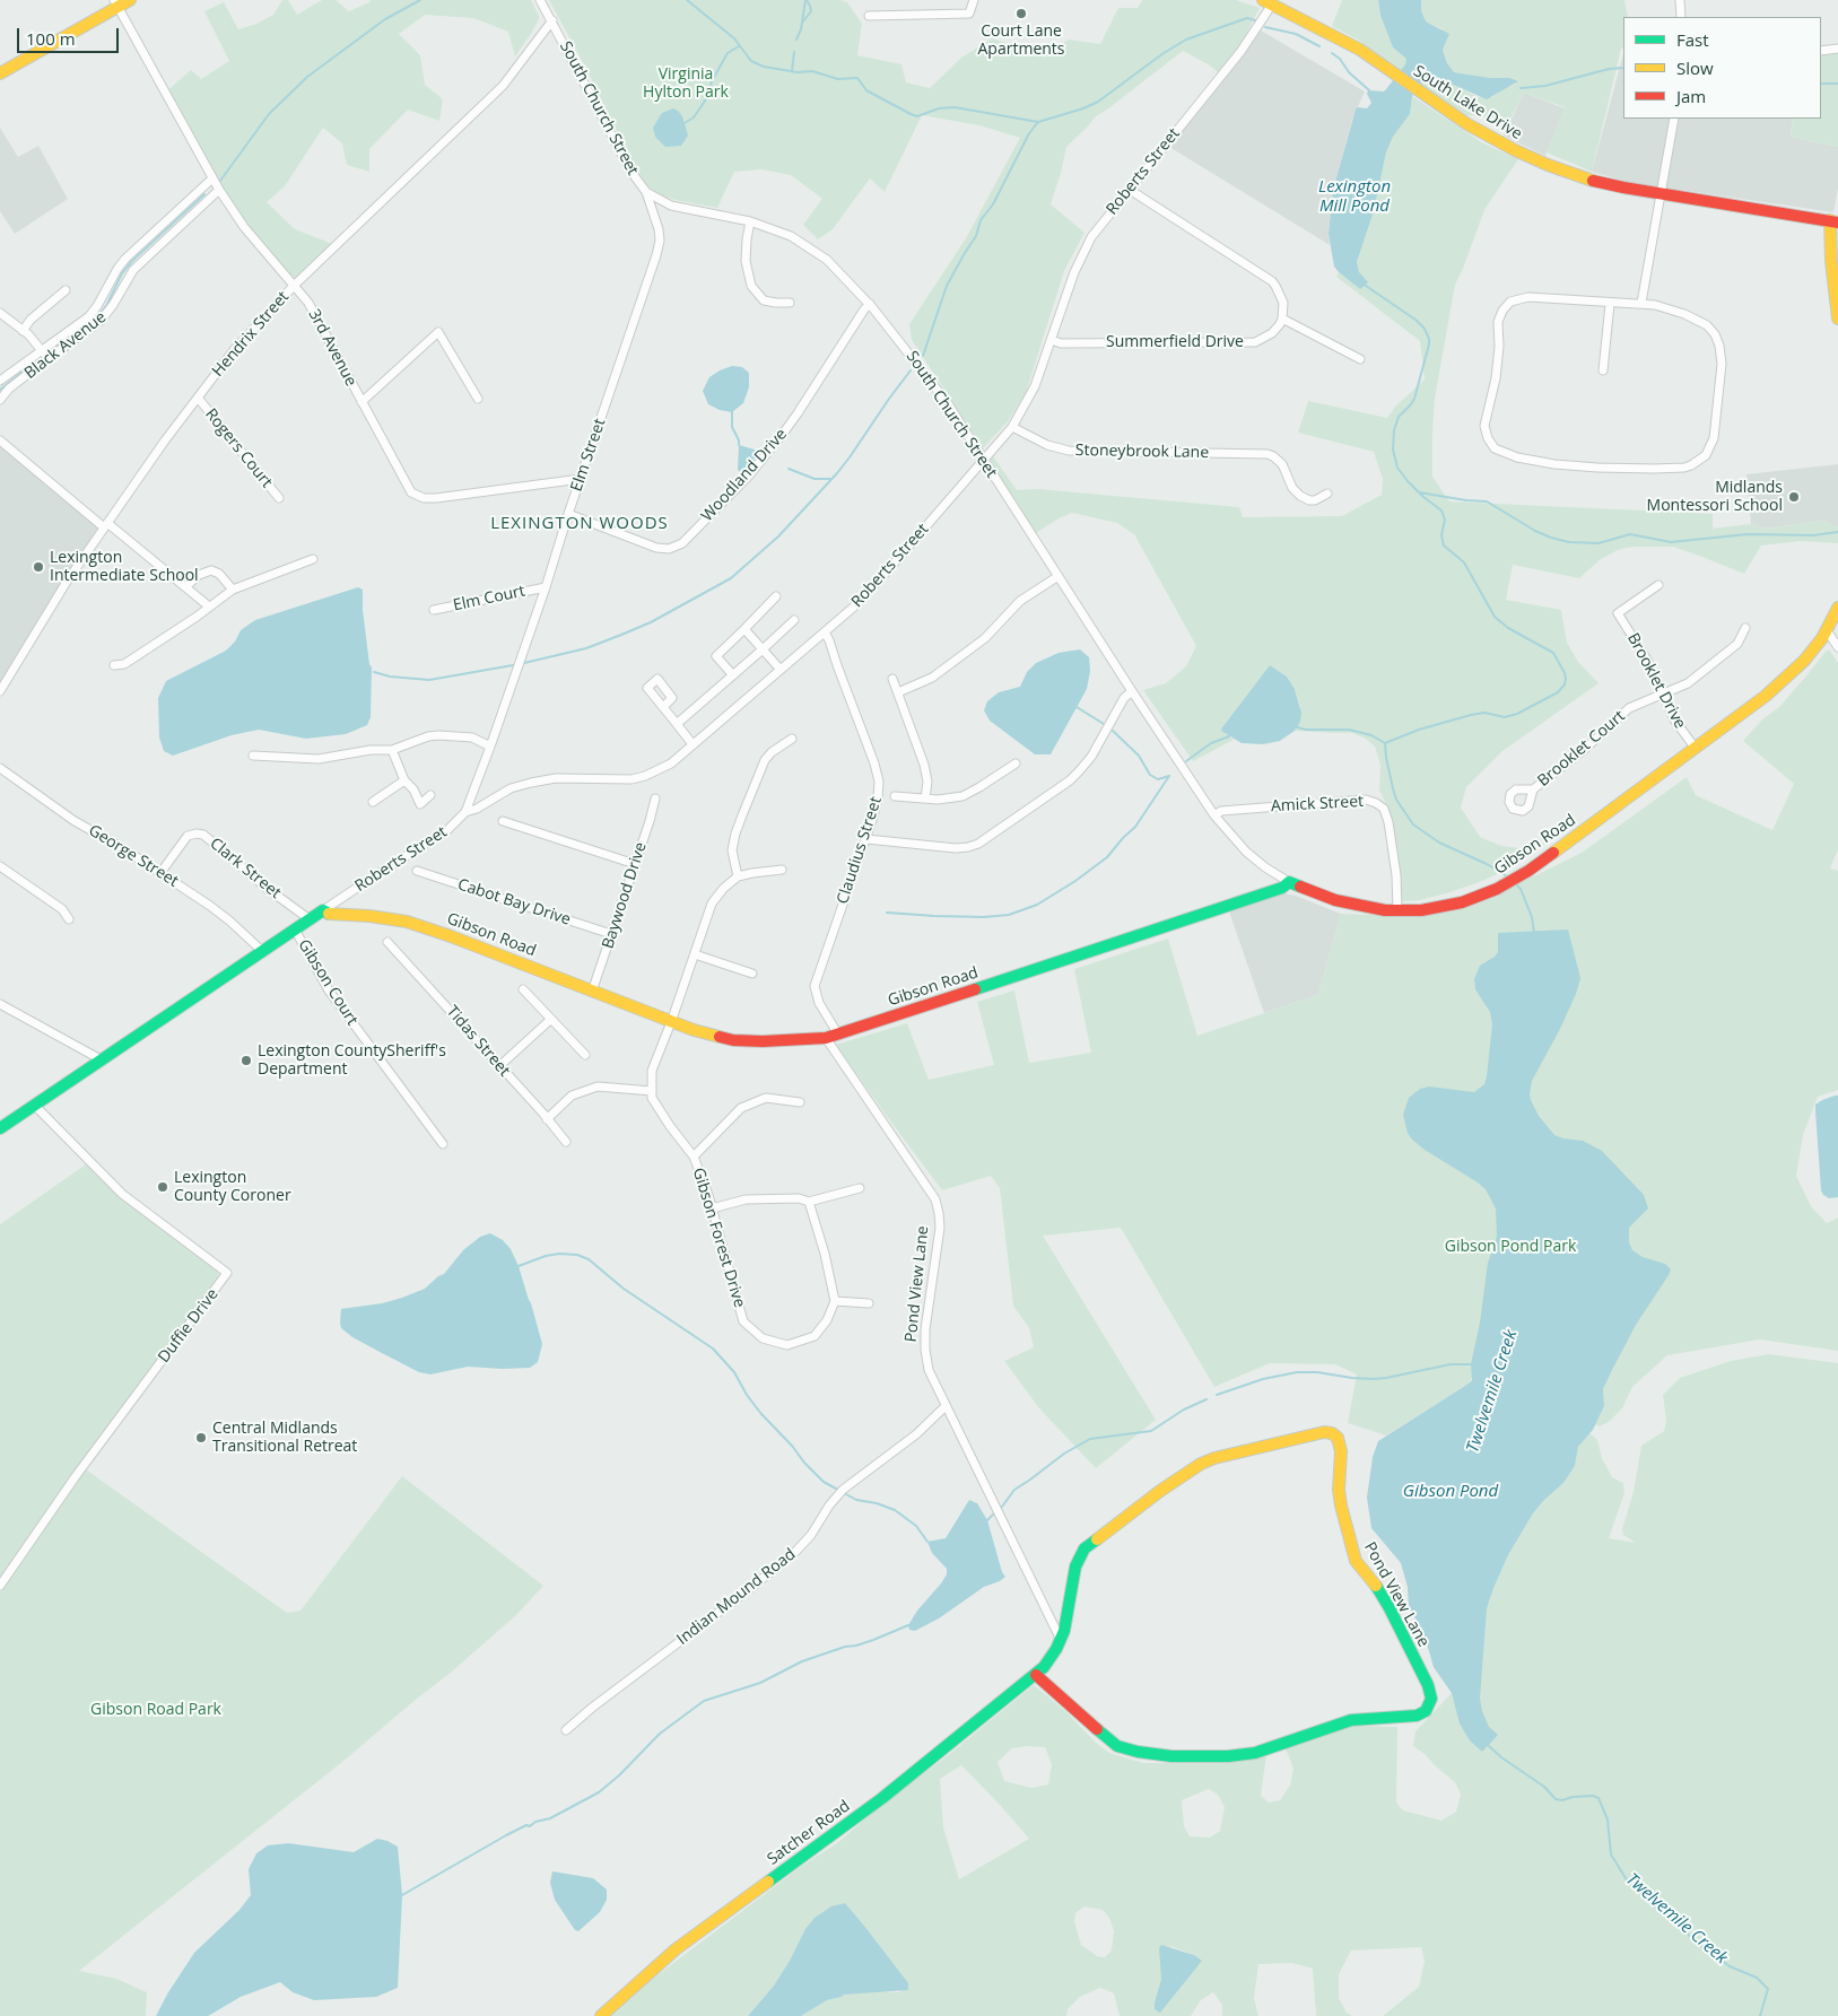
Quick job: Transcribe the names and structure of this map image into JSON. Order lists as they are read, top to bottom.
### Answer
{
  "streets": {
    "street": [
      "South Lake Drive",
      "South Church Street",
      "Roberts Street",
      "Hendrix Street",
      "Summerfield Drive",
      "Black Avenue",
      "3rd Avenue",
      "Rogers Court",
      "Stoneybrook Lane",
      "Elm Street",
      "Woodland Drive",
      "Elm Court",
      "Brooklet Drive",
      "Brooklet Court",
      "Amick Street",
      "Gibson Road",
      "Claudius Street",
      "George Street",
      "Clark Street",
      "Baywood Drive",
      "Cabot Bay Drive",
      "Gibson Court",
      "Tidas Street",
      "Gibson Forest Drive",
      "Pond View Lane",
      "Duffie Drive",
      "Indian Mound Road",
      "Satcher Road"
    ]
  },
  "crossings": [
    ["South Lake Drive", "Roberts Street"],
    ["South Church Street", "Roberts Street"],
    ["South Church Street", "Hendrix Street"],
    ["South Church Street", "Elm Street"],
    ["South Church Street", "Woodland Drive"],
    ["South Church Street", "Amick Street"],
    ["South Church Street", "Gibson Road"],
    ["Roberts Street", "Summerfield Drive"],
    ["Roberts Street", "Stoneybrook Lane"],
    ["Roberts Street", "Elm Street"],
    ["Roberts Street", "Gibson Road"],
    ["Roberts Street", "Claudius Street"],
    ["Hendrix Street", "3rd Avenue"],
    ["Hendrix Street", "Rogers Court"],
    ["Black Avenue", "3rd Avenue"],
    ["3rd Avenue", "Elm Street"],
    ["Elm Street", "Woodland Drive"],
    ["Elm Street", "Elm Court"],
    ["Brooklet Drive", "Brooklet Court"],
    ["Brooklet Drive", "Gibson Road"],
    ["Amick Street", "Gibson Road"],
    ["Gibson Road", "Claudius Street"],
    ["Gibson Road", "Baywood Drive"],
    ["Gibson Road", "Pond View Lane"],
    ["George Street", "Clark Street"],
    ["Baywood Drive", "Cabot Bay Drive"],
    ["Pond View Lane", "Indian Mound Road"],
    ["Pond View Lane", "Satcher Road"]
  ],
  "districts": ["LEXINGTON WOODS"],
  "water": ["Lexington Mill Pond", "Twelvemile Creek", "Gibson Pond"],
  "parks": ["Virginia Hylton Park", "Gibson Pond Park", "Gibson Road Park"],
  "places": [
    "Court Lane Apartments",
    "Midlands Montessori School",
    "Lexington Intermediate School",
    "Lexington CountySheriff's Department",
    "Lexington County Coroner",
    "Central Midlands Transitional Retreat"
  ],
  "legend": ["Fast", "Slow", "Jam"],
  "scale_bar": "100 m"
}
